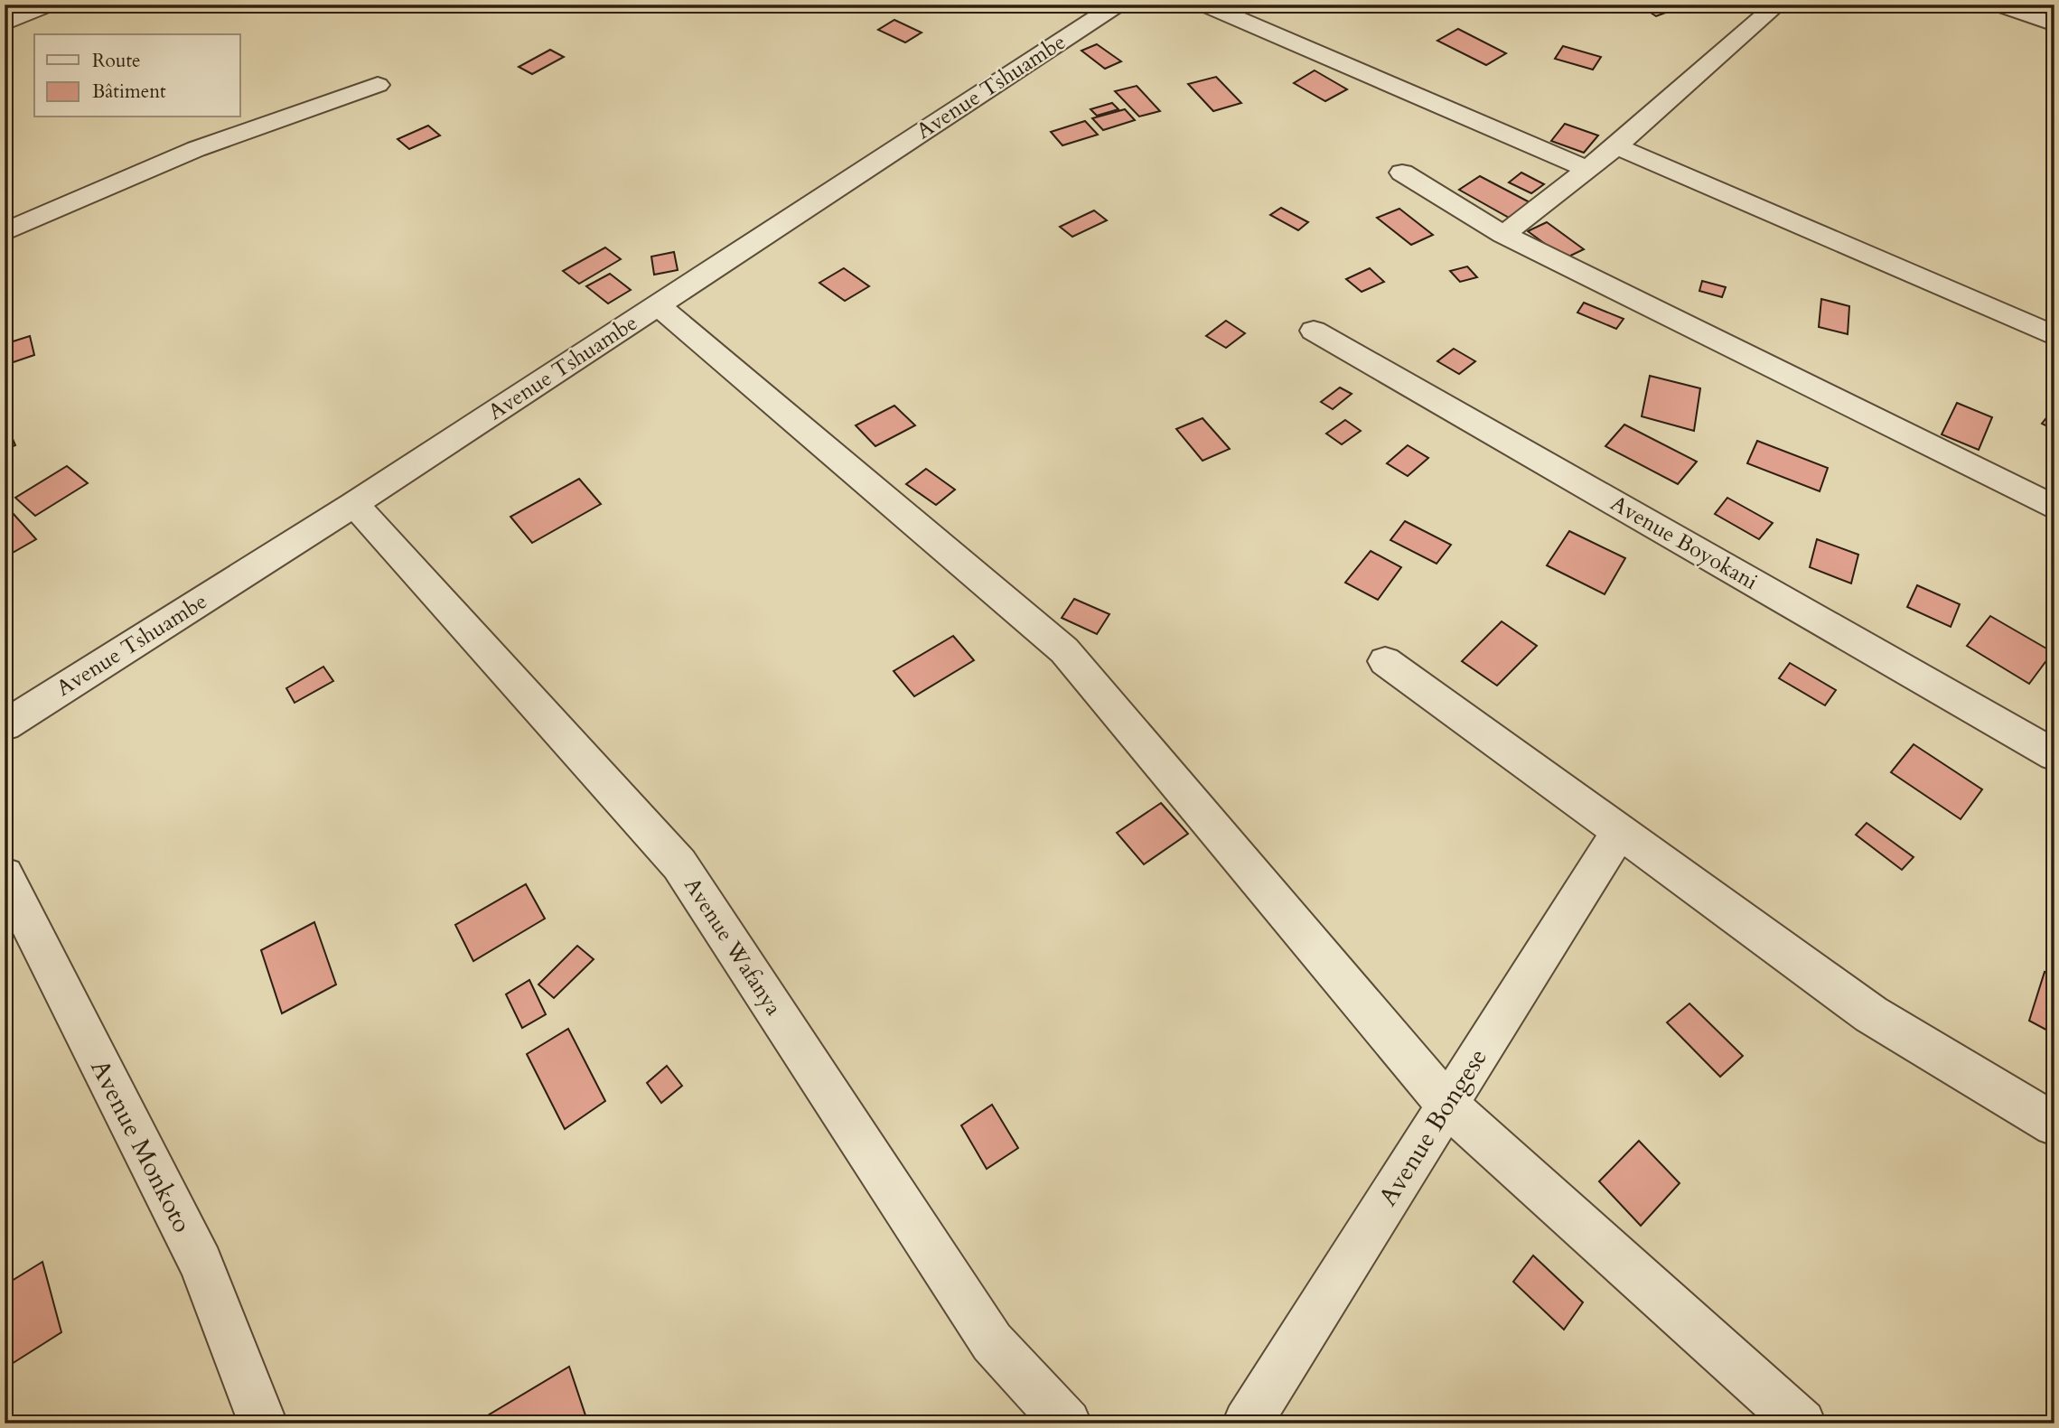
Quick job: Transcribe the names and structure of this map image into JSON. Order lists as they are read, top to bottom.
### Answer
{
  "streets": {
    "street": [
      "Avenue Tshuambe",
      "Avenue Boyokani",
      "Avenue Wafanya",
      "Avenue Bongese",
      "Avenue Monkoto"
    ]
  },
  "crossings": [
    ["Avenue Tshuambe", "Avenue Wafanya"]
  ],
  "legend": ["Route", "Bâtiment"]
}
